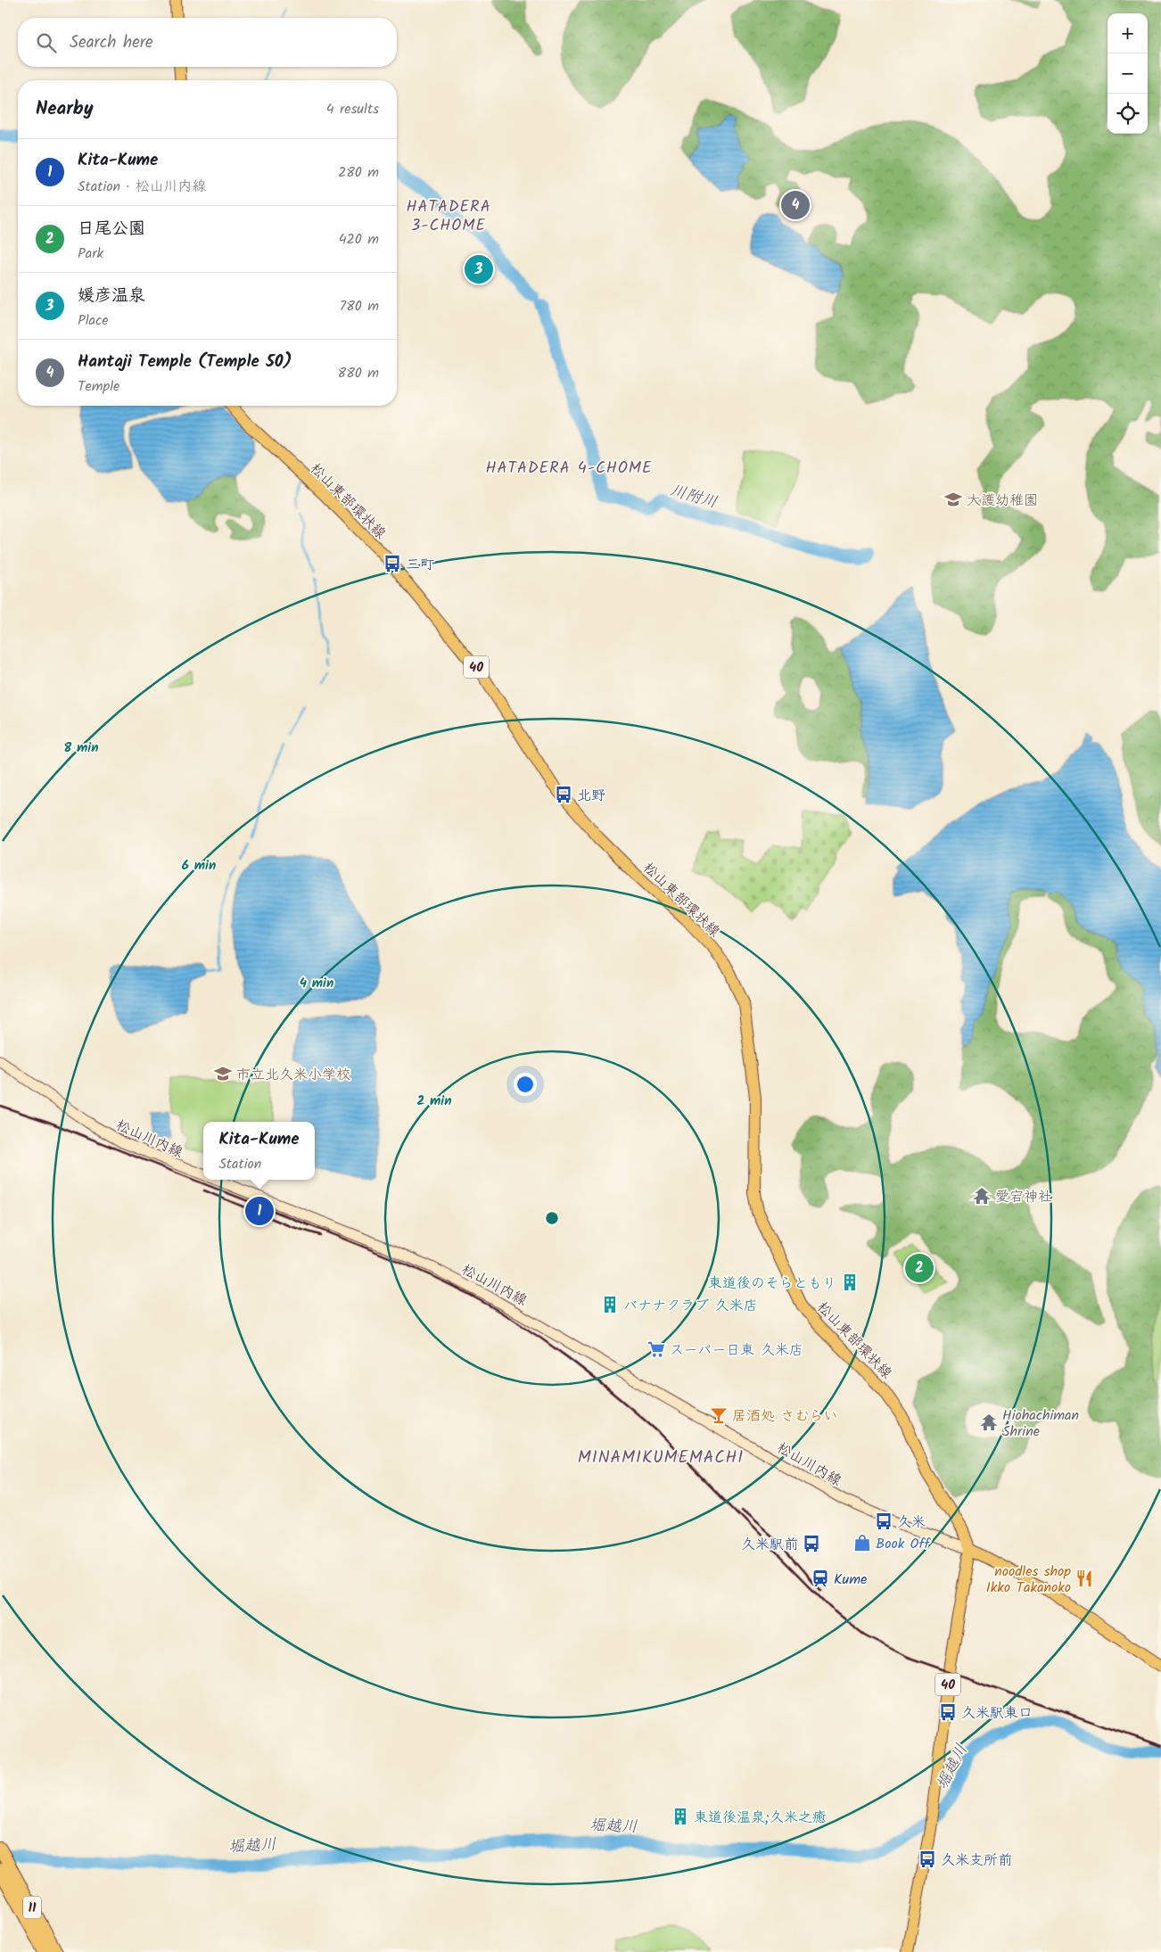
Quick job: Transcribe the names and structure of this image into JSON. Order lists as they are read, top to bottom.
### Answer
{
  "streets": {
    "highway": ["11"],
    "main road": ["松山東部環状線", "40", "松山川内線"]
  },
  "crossings": [
    ["松山東部環状線", "40"],
    ["松山東部環状線", "松山川内線"],
    ["40", "松山川内線"]
  ],
  "districts": ["HATADERA 3-CHOME", "HATADERA 4-CHOME", "MINAMIKUMEMACHI"],
  "water": ["川附川", "堀越川"],
  "places": {
    "school or university": ["大護幼稚園", "市立北久米小学校"],
    "bus stop": [
      "三町",
      "北野",
      "久米",
      "久米駅前",
      "久米駅東口",
      "久米支所前"
    ],
    "temple": ["愛宕神社", "Hiohachiman Shrine"],
    "building": ["東道後のそらともり", "バナナクラブ 久米店", "東道後温泉;久米之癒"],
    "supermarket": ["スーパー日東 久米店"],
    "bar": ["居酒処 さむらい"],
    "shop": ["Book Off"],
    "station": ["Kume"],
    "restaurant": ["noodles shop Ikko Takanoko"]
  },
  "page": {
    "map_buttons": ["+", "−"],
    "search": "Search here",
    "heading": ["Nearby", "4 results"],
    "list": [
      {
        "mark": "1",
        "name": "Kita-Kume",
        "note": "Station · 松山川内線",
        "value": "280 m"
      },
      {
        "mark": "2",
        "name": "日尾公園",
        "note": "Park",
        "value": "420 m"
      },
      {
        "mark": "3",
        "name": "媛彦温泉",
        "note": "Place",
        "value": "780 m"
      },
      {
        "mark": "4",
        "name": "Hantaji Temple (Temple 50)",
        "note": "Temple",
        "value": "880 m"
      }
    ],
    "pins": [
      "4",
      "3",
      "1",
      "2"
    ],
    "popup": ["Kita-Kume", "Station"]
  },
  "rings": [
    "8 min",
    "6 min",
    "4 min",
    "2 min"
  ]
}
